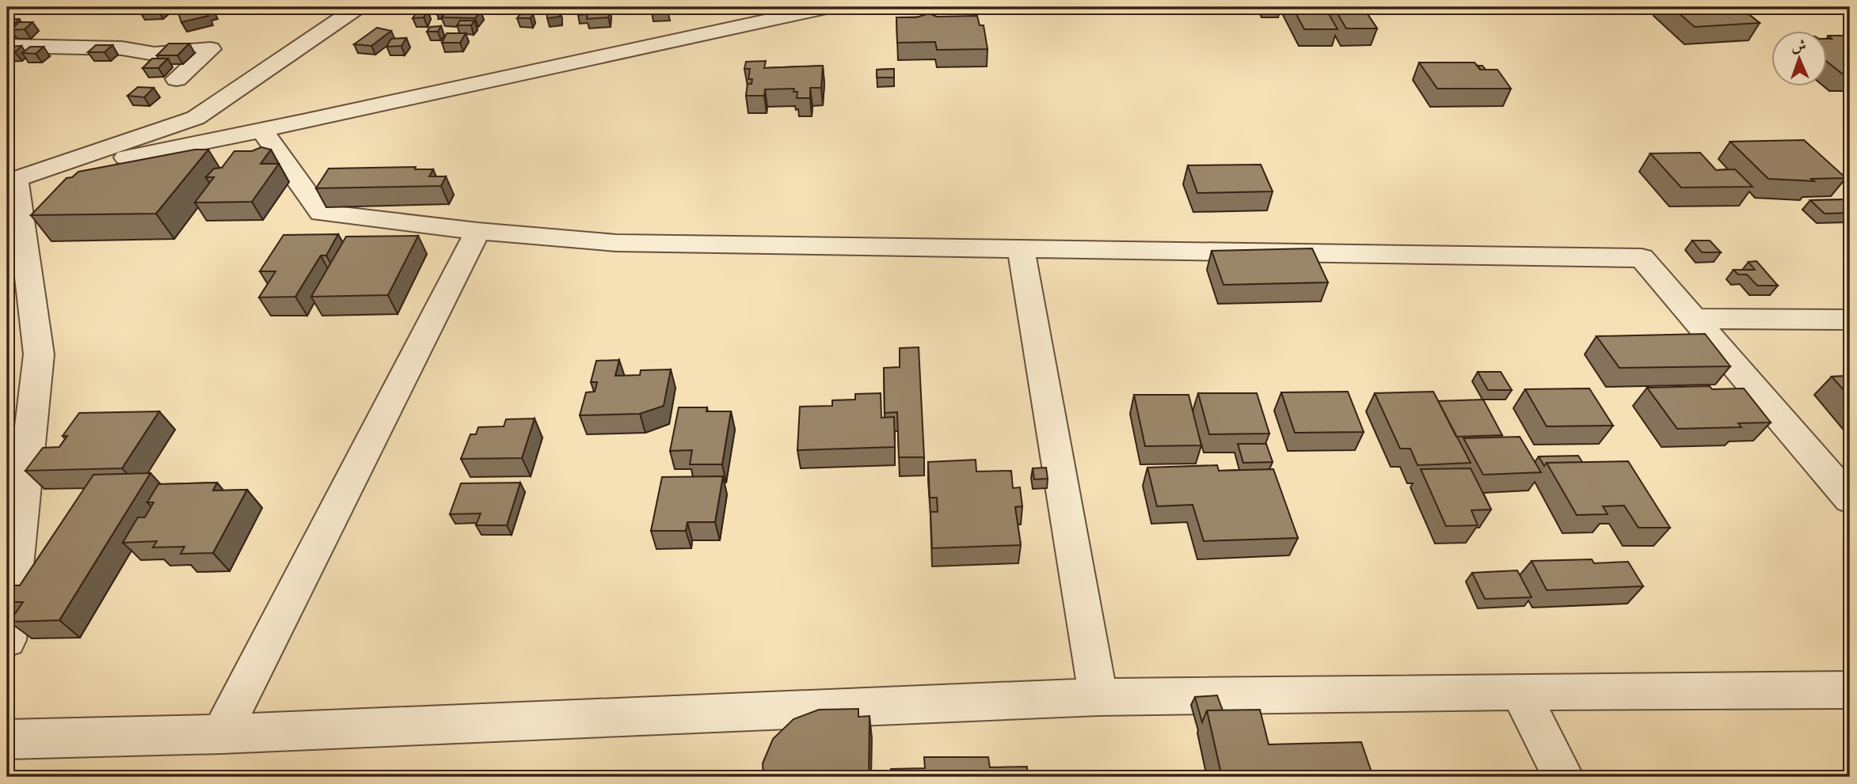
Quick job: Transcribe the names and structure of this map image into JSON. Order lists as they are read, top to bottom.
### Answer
{
  "north": "top"
}
